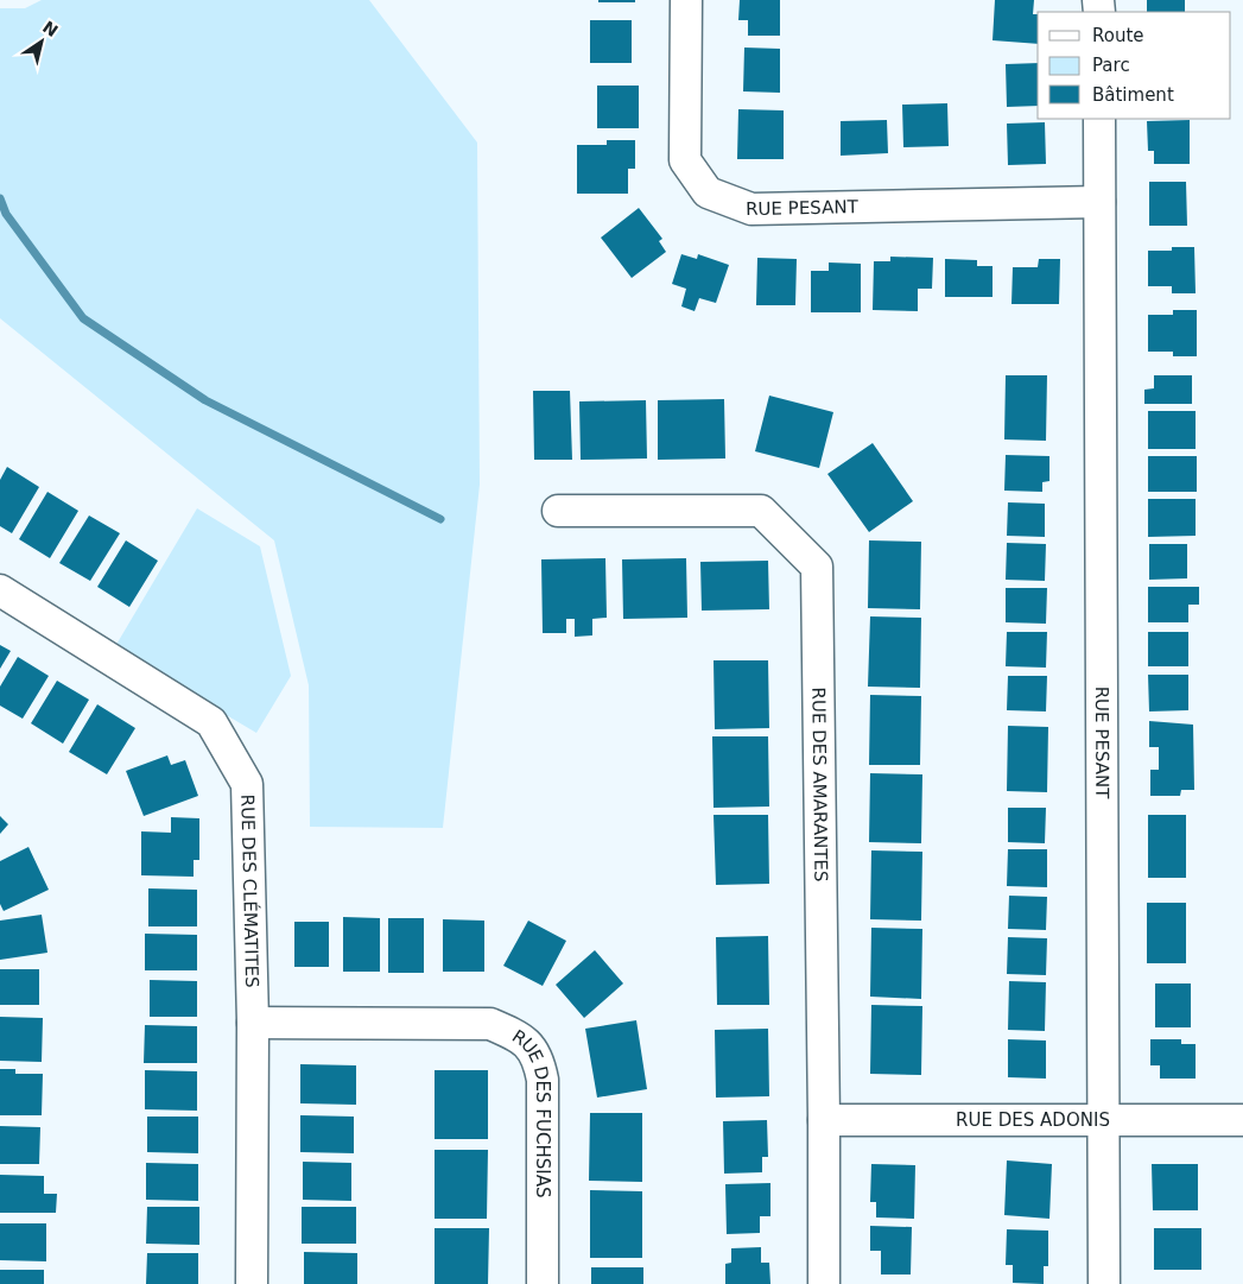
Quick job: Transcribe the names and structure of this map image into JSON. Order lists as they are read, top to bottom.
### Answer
{
  "streets": {
    "street": [
      "RUE PESANT",
      "RUE DES AMARANTES",
      "RUE DES CLÉMATITES",
      "RUE DES FUCHSIAS",
      "RUE DES ADONIS"
    ]
  },
  "crossings": [
    ["RUE PESANT", "RUE DES ADONIS"],
    ["RUE DES AMARANTES", "RUE DES ADONIS"],
    ["RUE DES CLÉMATITES", "RUE DES FUCHSIAS"]
  ],
  "legend": ["Route", "Parc", "Bâtiment"],
  "north": "top right"
}
